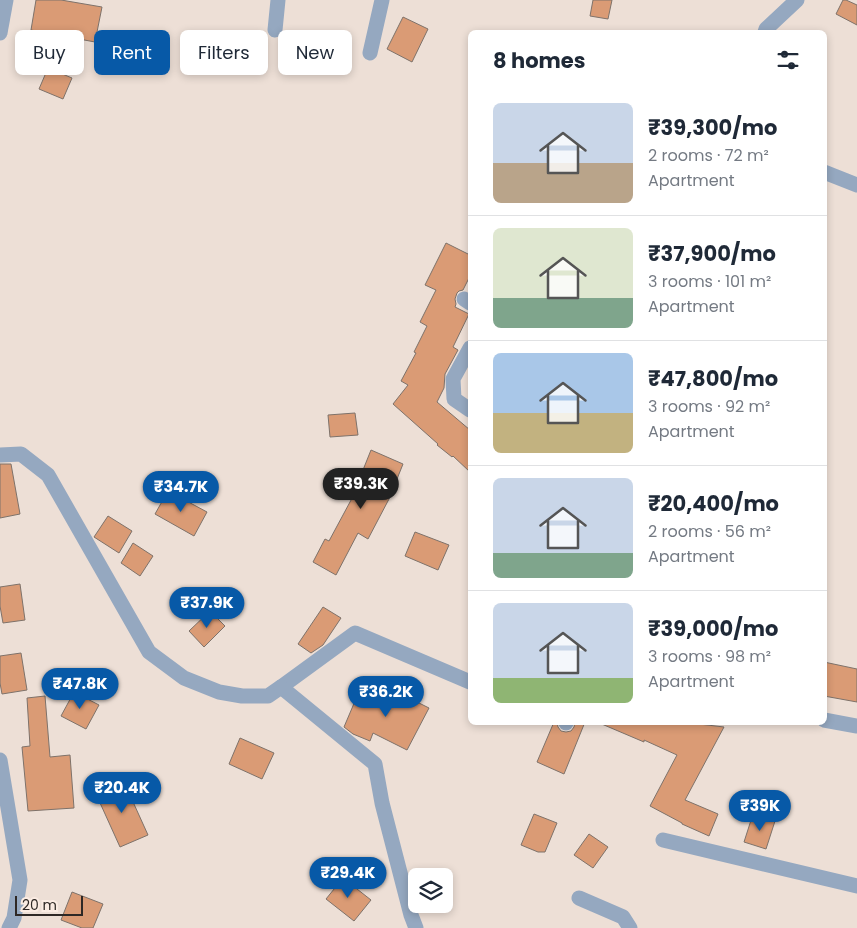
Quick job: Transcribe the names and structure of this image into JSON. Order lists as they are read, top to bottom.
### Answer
{
  "scale_bar": "20 m",
  "page": {
    "chip": [
      "Buy",
      "Rent",
      "Filters",
      "New"
    ],
    "heading": "8 homes",
    "list": [
      {
        "name": "₹39,300/mo",
        "note": "2 rooms · 72 m² · Apartment"
      },
      {
        "name": "₹37,900/mo",
        "note": "3 rooms · 101 m² · Apartment"
      },
      {
        "name": "₹47,800/mo",
        "note": "3 rooms · 92 m² · Apartment"
      },
      {
        "name": "₹20,400/mo",
        "note": "2 rooms · 56 m² · Apartment"
      },
      {
        "name": "₹39,000/mo",
        "note": "3 rooms · 98 m² · Apartment"
      }
    ],
    "price": [
      "₹39.3K",
      "₹34.7K",
      "₹37.9K",
      "₹47.8K",
      "₹36.2K",
      "₹20.4K",
      "₹39K",
      "₹29.4K"
    ],
    "scale": "20 m"
  }
}
